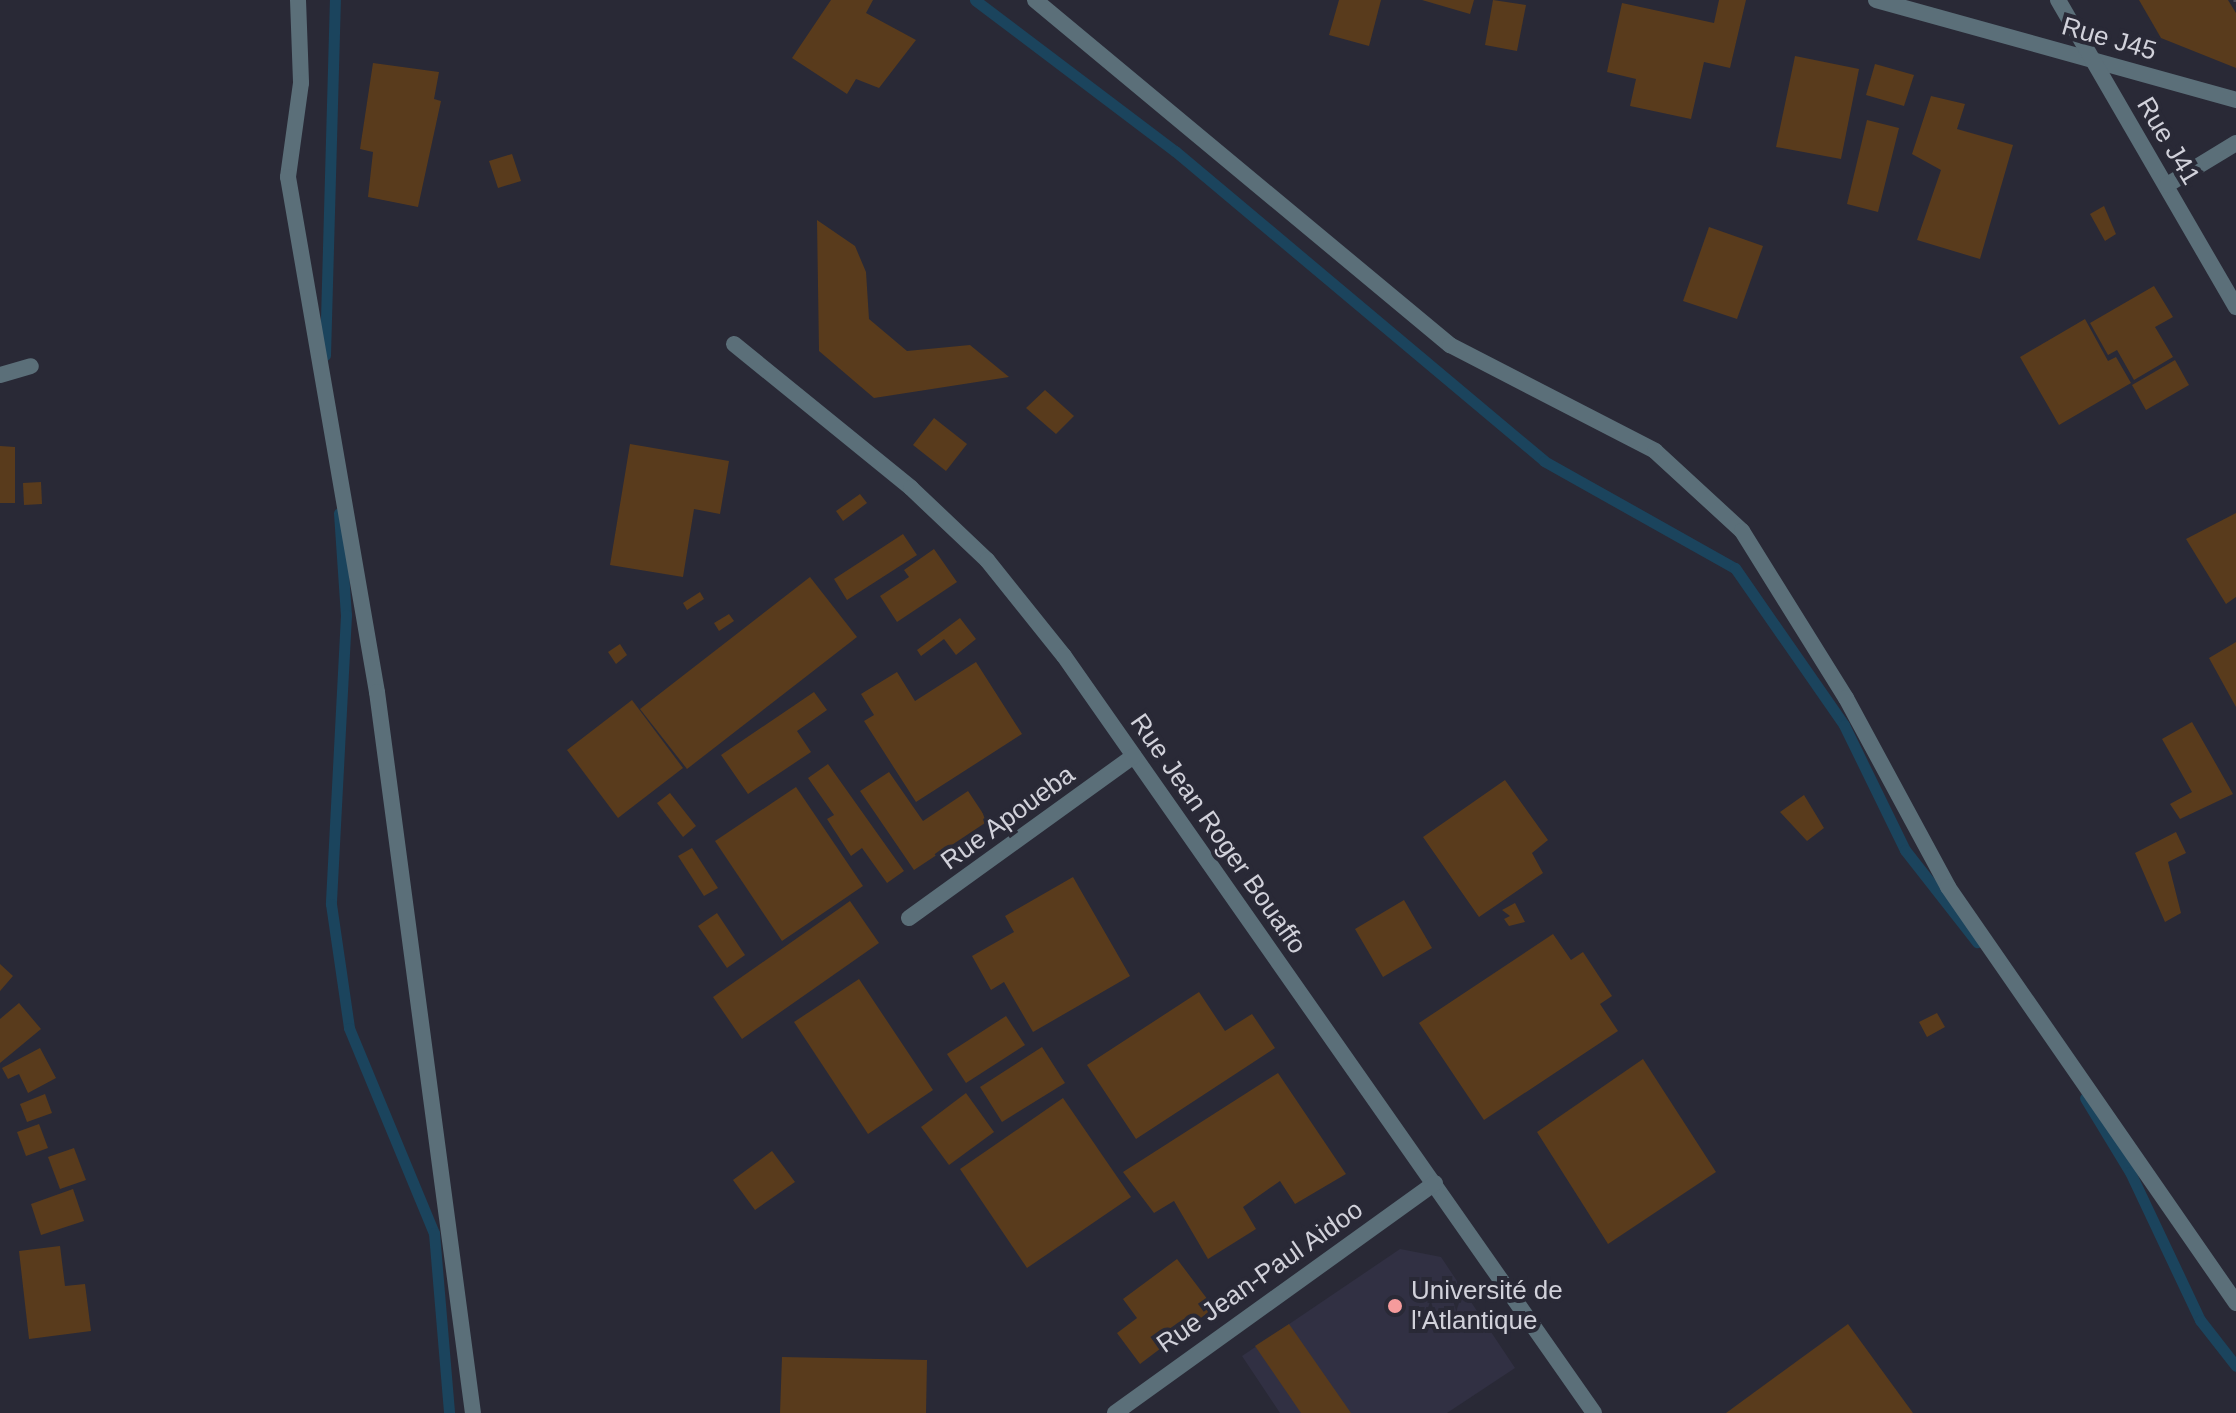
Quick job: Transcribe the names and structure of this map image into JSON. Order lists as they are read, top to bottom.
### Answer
{
  "streets": {
    "street": [
      "Rue J45",
      "Rue J41",
      "Rue Apoueba",
      "Rue Jean Roger Bouaffo",
      "Rue Jean-Paul Aidoo"
    ]
  },
  "crossings": [
    ["Rue J45", "Rue J41"],
    ["Rue Apoueba", "Rue Jean Roger Bouaffo"],
    ["Rue Jean Roger Bouaffo", "Rue Jean-Paul Aidoo"]
  ],
  "places": ["Université de l'Atlantique"]
}
